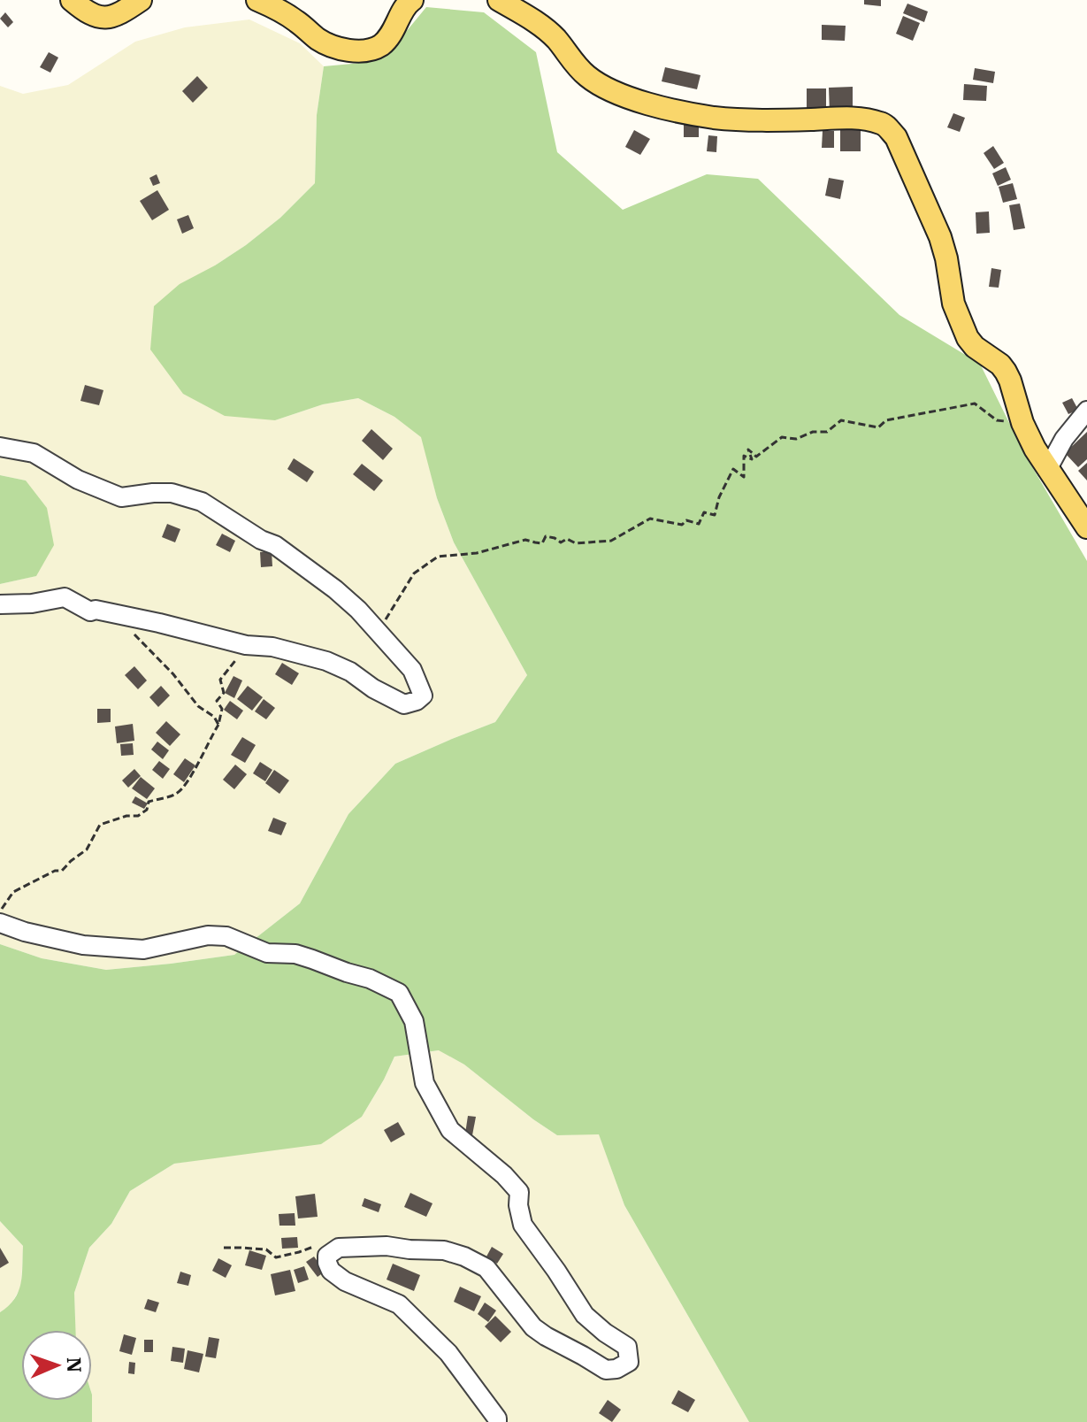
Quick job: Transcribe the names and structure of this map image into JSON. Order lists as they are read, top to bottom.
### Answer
{
  "north": "right"
}
